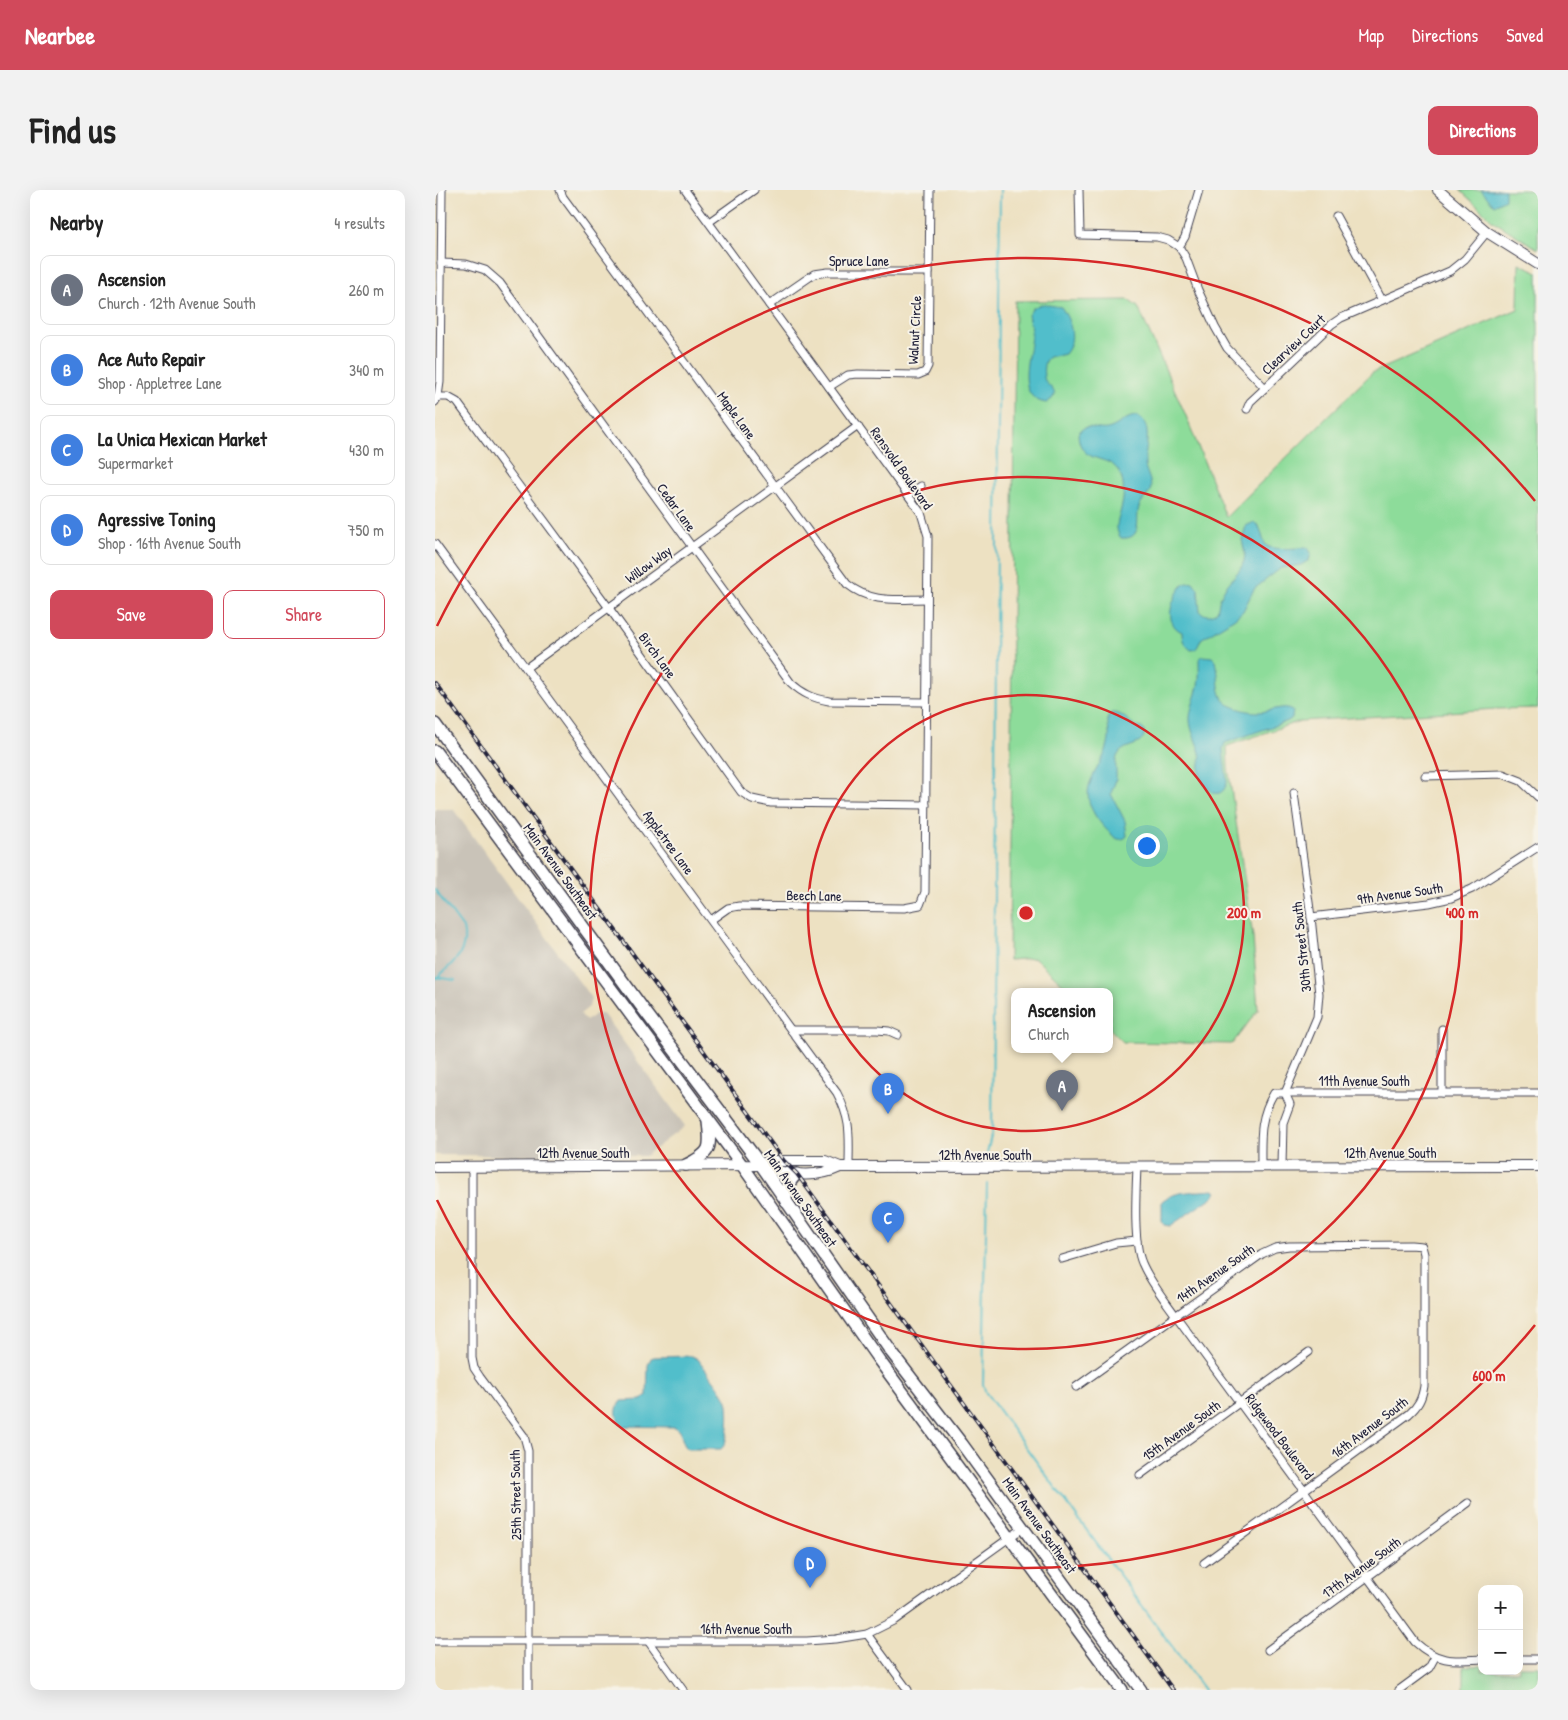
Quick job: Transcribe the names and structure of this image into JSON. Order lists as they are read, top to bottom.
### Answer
{
  "streets": {
    "main road": ["Main Avenue Southeast"],
    "street": [
      "Spruce Lane",
      "Walnut Circle",
      "Clearview Court",
      "Maple Lane",
      "Rensvold Boulevard",
      "Cedar Lane",
      "Willow Way",
      "Birch Lane",
      "Appletree Lane",
      "9th Avenue South",
      "Beech Lane",
      "30th Street South",
      "11th Avenue South",
      "12th Avenue South",
      "14th Avenue South",
      "16th Avenue South",
      "15th Avenue South",
      "Ridgewood Boulevard",
      "25th Street South",
      "17th Avenue South"
    ]
  },
  "crossings": [
    ["Spruce Lane", "Walnut Circle"],
    ["Spruce Lane", "Rensvold Boulevard"],
    ["Walnut Circle", "Rensvold Boulevard"],
    ["Maple Lane", "Rensvold Boulevard"],
    ["Maple Lane", "Willow Way"],
    ["Rensvold Boulevard", "Cedar Lane"],
    ["Rensvold Boulevard", "Willow Way"],
    ["Rensvold Boulevard", "Birch Lane"],
    ["Rensvold Boulevard", "Beech Lane"],
    ["Cedar Lane", "Willow Way"],
    ["Willow Way", "Birch Lane"],
    ["Willow Way", "Appletree Lane"],
    ["Appletree Lane", "Beech Lane"],
    ["Appletree Lane", "12th Avenue South"],
    ["Main Avenue Southeast", "12th Avenue South"],
    ["Main Avenue Southeast", "16th Avenue South"],
    ["9th Avenue South", "30th Street South"],
    ["30th Street South", "11th Avenue South"],
    ["30th Street South", "12th Avenue South"],
    ["12th Avenue South", "Ridgewood Boulevard"],
    ["12th Avenue South", "25th Street South"],
    ["14th Avenue South", "16th Avenue South"],
    ["14th Avenue South", "Ridgewood Boulevard"],
    ["16th Avenue South", "Ridgewood Boulevard"],
    ["16th Avenue South", "25th Street South"],
    ["15th Avenue South", "Ridgewood Boulevard"],
    ["Ridgewood Boulevard", "17th Avenue South"]
  ],
  "page": {
    "header": "Nearbee",
    "nav": ["Map", "Directions", "Saved"],
    "buttons": [
      "Directions",
      ["Save", "Share"]
    ],
    "title": "Find us",
    "heading": ["Nearby", "4 results"],
    "list": [
      {
        "mark": "A",
        "name": "Ascension",
        "note": "Church · 12th Avenue South",
        "value": "260 m"
      },
      {
        "mark": "B",
        "name": "Ace Auto Repair",
        "note": "Shop · Appletree Lane",
        "value": "340 m"
      },
      {
        "mark": "C",
        "name": "La Unica Mexican Market",
        "note": "Supermarket",
        "value": "430 m"
      },
      {
        "mark": "D",
        "name": "Agressive Toning",
        "note": "Shop · 16th Avenue South",
        "value": "750 m"
      }
    ],
    "popup": ["Ascension", "Church"],
    "pins": [
      "A",
      "B",
      "C",
      "D"
    ],
    "map_buttons": ["+", "−"]
  },
  "rings": ["200 m", "400 m", "600 m"]
}
